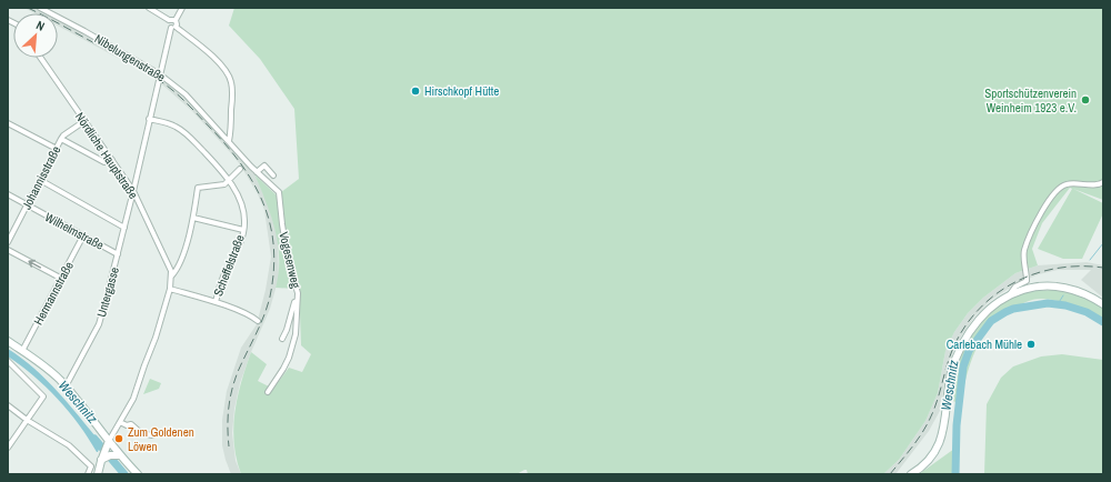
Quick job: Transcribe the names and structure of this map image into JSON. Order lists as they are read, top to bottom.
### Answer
{
  "streets": {
    "street": [
      "Nibelungenstraße",
      "Nördliche Hauptstraße",
      "Johannisstraße",
      "Wilhelmstraße",
      "Vogesenweg",
      "Scheffelstraße",
      "Untergasse",
      "Hermannstraße"
    ]
  },
  "crossings": [
    ["Nibelungenstraße", "Vogesenweg"],
    ["Nibelungenstraße", "Untergasse"],
    ["Nördliche Hauptstraße", "Johannisstraße"],
    ["Nördliche Hauptstraße", "Untergasse"],
    ["Johannisstraße", "Wilhelmstraße"],
    ["Wilhelmstraße", "Untergasse"],
    ["Wilhelmstraße", "Hermannstraße"],
    ["Scheffelstraße", "Untergasse"]
  ],
  "water": ["Weschnitz"],
  "places": [
    "Hirschkopf Hütte",
    "Sportschützenverein Weinheim 1923 e.V.",
    "Carlebach Mühle",
    "Zum Goldenen Löwen"
  ],
  "north": "top right"
}
